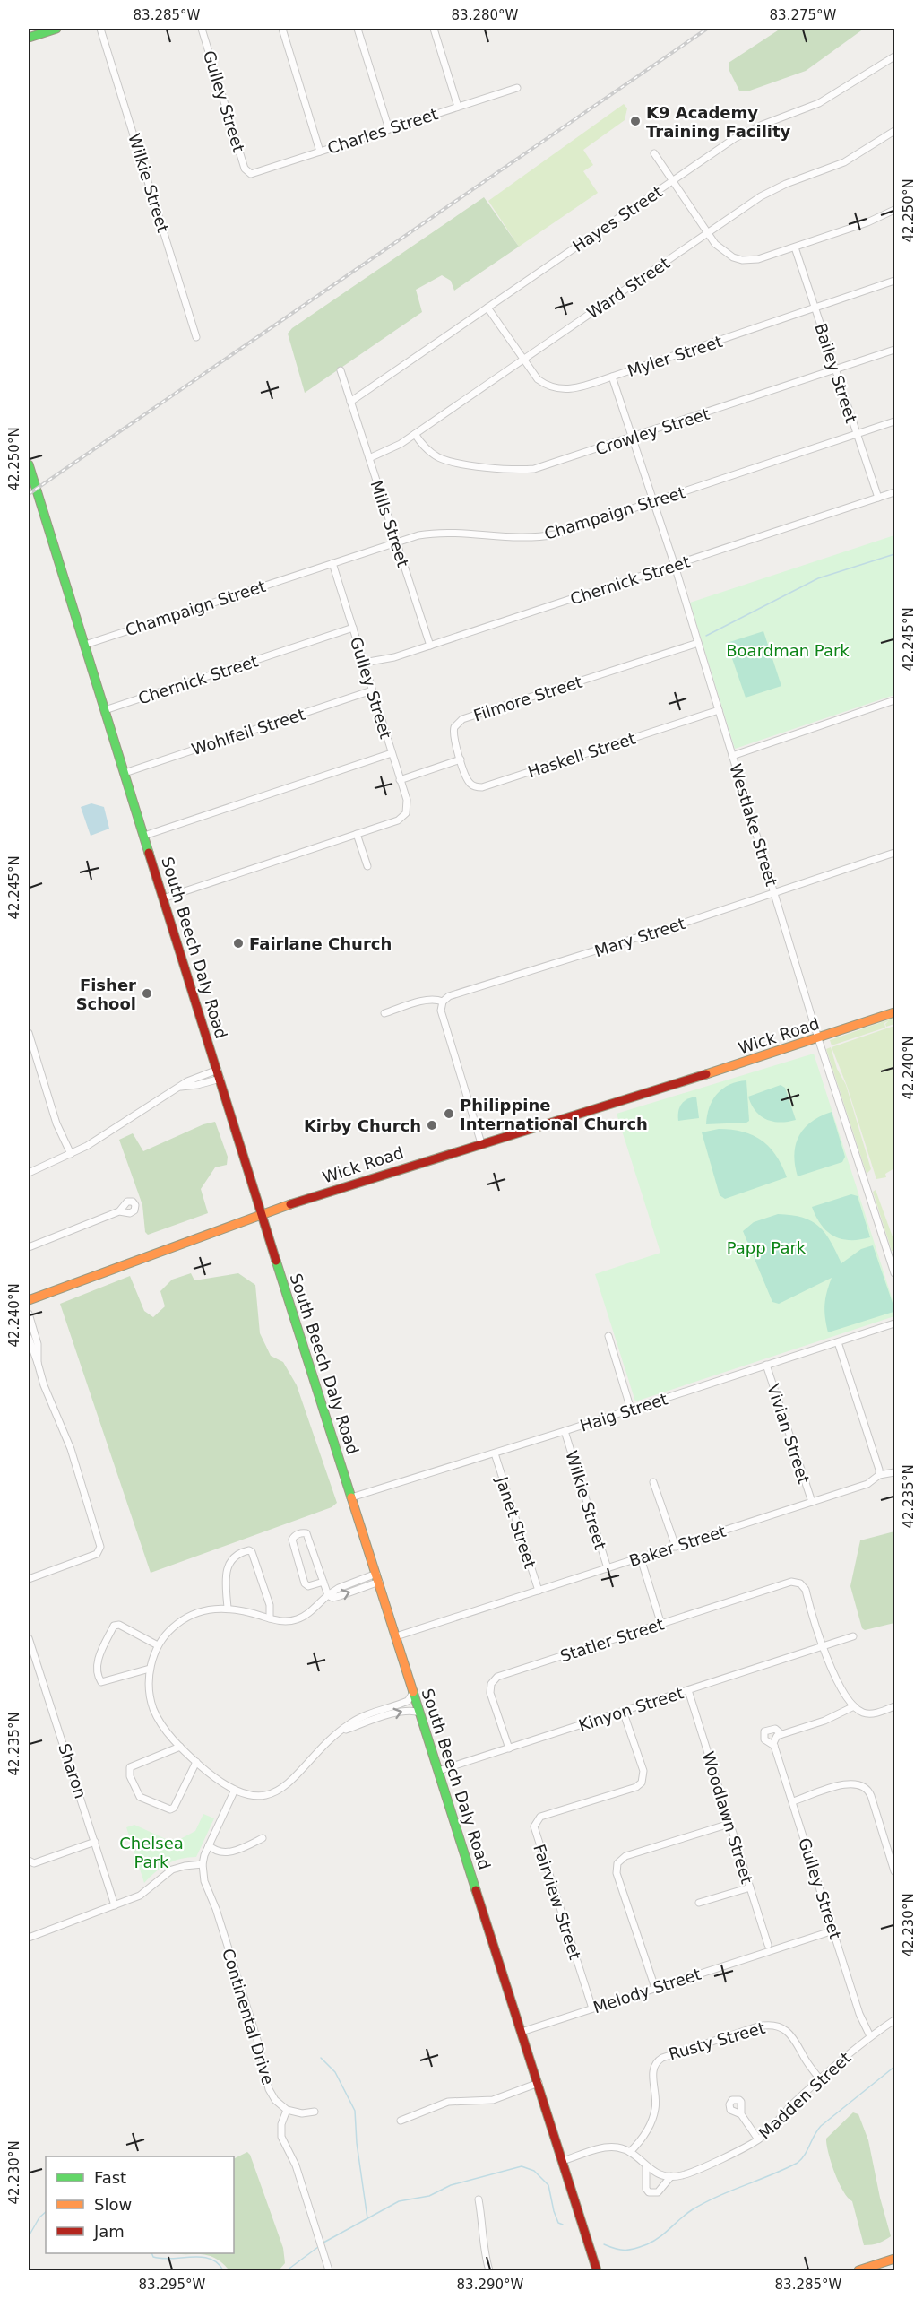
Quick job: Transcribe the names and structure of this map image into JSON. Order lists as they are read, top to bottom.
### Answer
{
  "streets": {
    "street": [
      "Gulley Street",
      "Charles Street",
      "Wilkie Street",
      "Hayes Street",
      "Ward Street",
      "Myler Street",
      "Bailey Street",
      "Crowley Street",
      "Champaign Street",
      "Mills Street",
      "Chernick Street",
      "Filmore Street",
      "Wohlfeil Street",
      "Haskell Street",
      "Westlake Street",
      "Mary Street",
      "South Beech Daly Road",
      "Wick Road",
      "Haig Street",
      "Vivian Street",
      "Janet Street",
      "Baker Street",
      "Statler Street",
      "Kinyon Street",
      "Sharon",
      "Woodlawn Street",
      "Fairview Street",
      "Melody Street",
      "Continental Drive",
      "Rusty Street",
      "Madden Street"
    ]
  },
  "crossings": [
    ["Gulley Street", "Charles Street"],
    ["Gulley Street", "Champaign Street"],
    ["Gulley Street", "Chernick Street"],
    ["Gulley Street", "Wohlfeil Street"],
    ["Gulley Street", "Melody Street"],
    ["Gulley Street", "Madden Street"],
    ["Wilkie Street", "Haig Street"],
    ["Wilkie Street", "Baker Street"],
    ["Hayes Street", "Myler Street"],
    ["Hayes Street", "Mills Street"],
    ["Ward Street", "Myler Street"],
    ["Ward Street", "Crowley Street"],
    ["Ward Street", "Mills Street"],
    ["Myler Street", "Bailey Street"],
    ["Myler Street", "Westlake Street"],
    ["Bailey Street", "Crowley Street"],
    ["Bailey Street", "Champaign Street"],
    ["Bailey Street", "Chernick Street"],
    ["Crowley Street", "Westlake Street"],
    ["Champaign Street", "Mills Street"],
    ["Champaign Street", "Westlake Street"],
    ["Champaign Street", "South Beech Daly Road"],
    ["Mills Street", "Chernick Street"],
    ["Chernick Street", "Westlake Street"],
    ["Chernick Street", "South Beech Daly Road"],
    ["Filmore Street", "Haskell Street"],
    ["Filmore Street", "Westlake Street"],
    ["Wohlfeil Street", "South Beech Daly Road"],
    ["Haskell Street", "Westlake Street"],
    ["Westlake Street", "Mary Street"],
    ["Westlake Street", "Wick Road"],
    ["South Beech Daly Road", "Wick Road"],
    ["South Beech Daly Road", "Haig Street"],
    ["South Beech Daly Road", "Baker Street"],
    ["South Beech Daly Road", "Kinyon Street"],
    ["South Beech Daly Road", "Melody Street"],
    ["Haig Street", "Vivian Street"],
    ["Haig Street", "Janet Street"],
    ["Vivian Street", "Baker Street"],
    ["Janet Street", "Baker Street"],
    ["Statler Street", "Kinyon Street"],
    ["Kinyon Street", "Woodlawn Street"],
    ["Kinyon Street", "Fairview Street"],
    ["Fairview Street", "Melody Street"],
    ["Rusty Street", "Madden Street"]
  ],
  "parks": ["Boardman Park", "Papp Park", "Chelsea Park"],
  "places": [
    "K9 Academy Training Facility",
    "Fairlane Church",
    "Fisher School",
    "Philippine International Church",
    "Kirby Church"
  ],
  "legend": ["Fast", "Slow", "Jam"],
  "coordinates": [
    "83.285°W",
    "83.280°W",
    "83.275°W",
    "42.250°N",
    "42.245°N",
    "42.240°N",
    "42.235°N",
    "42.230°N",
    "83.295°W",
    "83.290°W"
  ]
}
